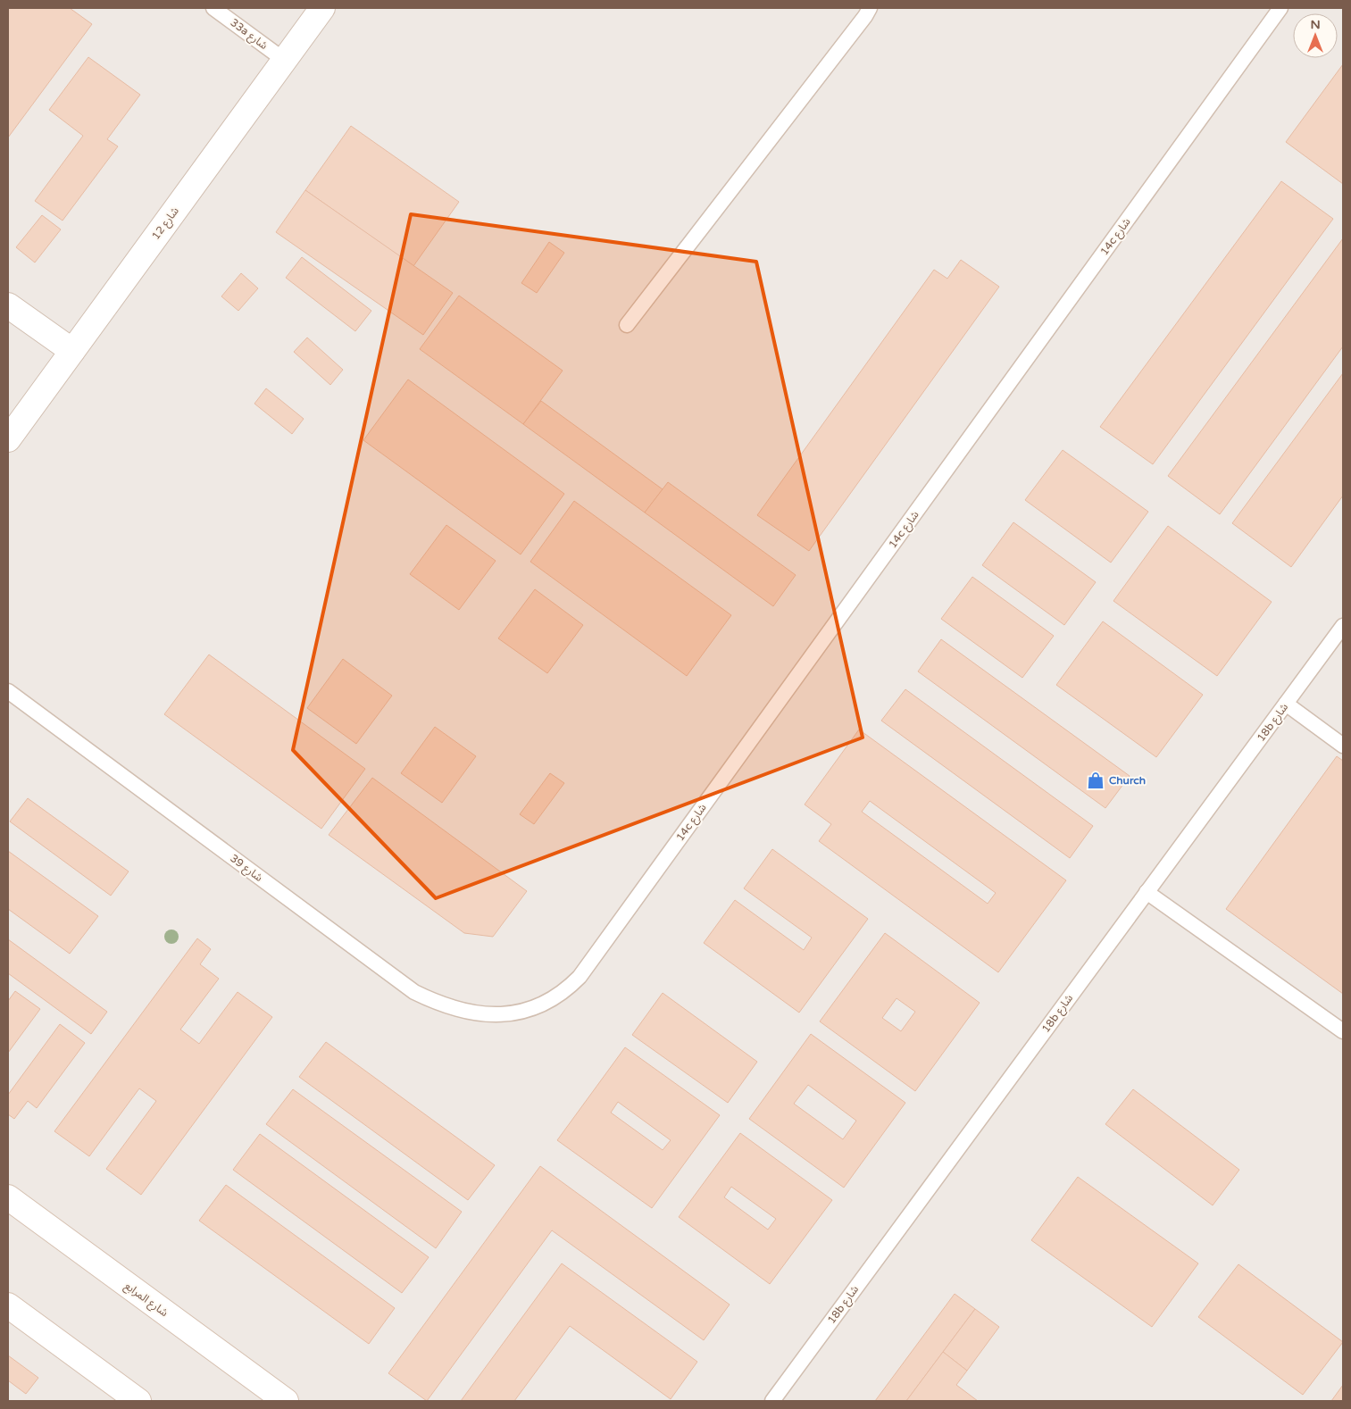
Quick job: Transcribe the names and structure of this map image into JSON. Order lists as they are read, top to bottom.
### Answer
{
  "streets": {
    "street": ["شارع 12", "شارع المرابع"],
    "lane": [
      "33a شارع",
      "14c شارع",
      "18b شارع",
      "شارع 39"
    ]
  },
  "crossings": [
    ["33a شارع", "شارع 12"],
    ["14c شارع", "شارع 39"]
  ],
  "places": {
    "shop": ["Church"]
  },
  "north": "top"
}
